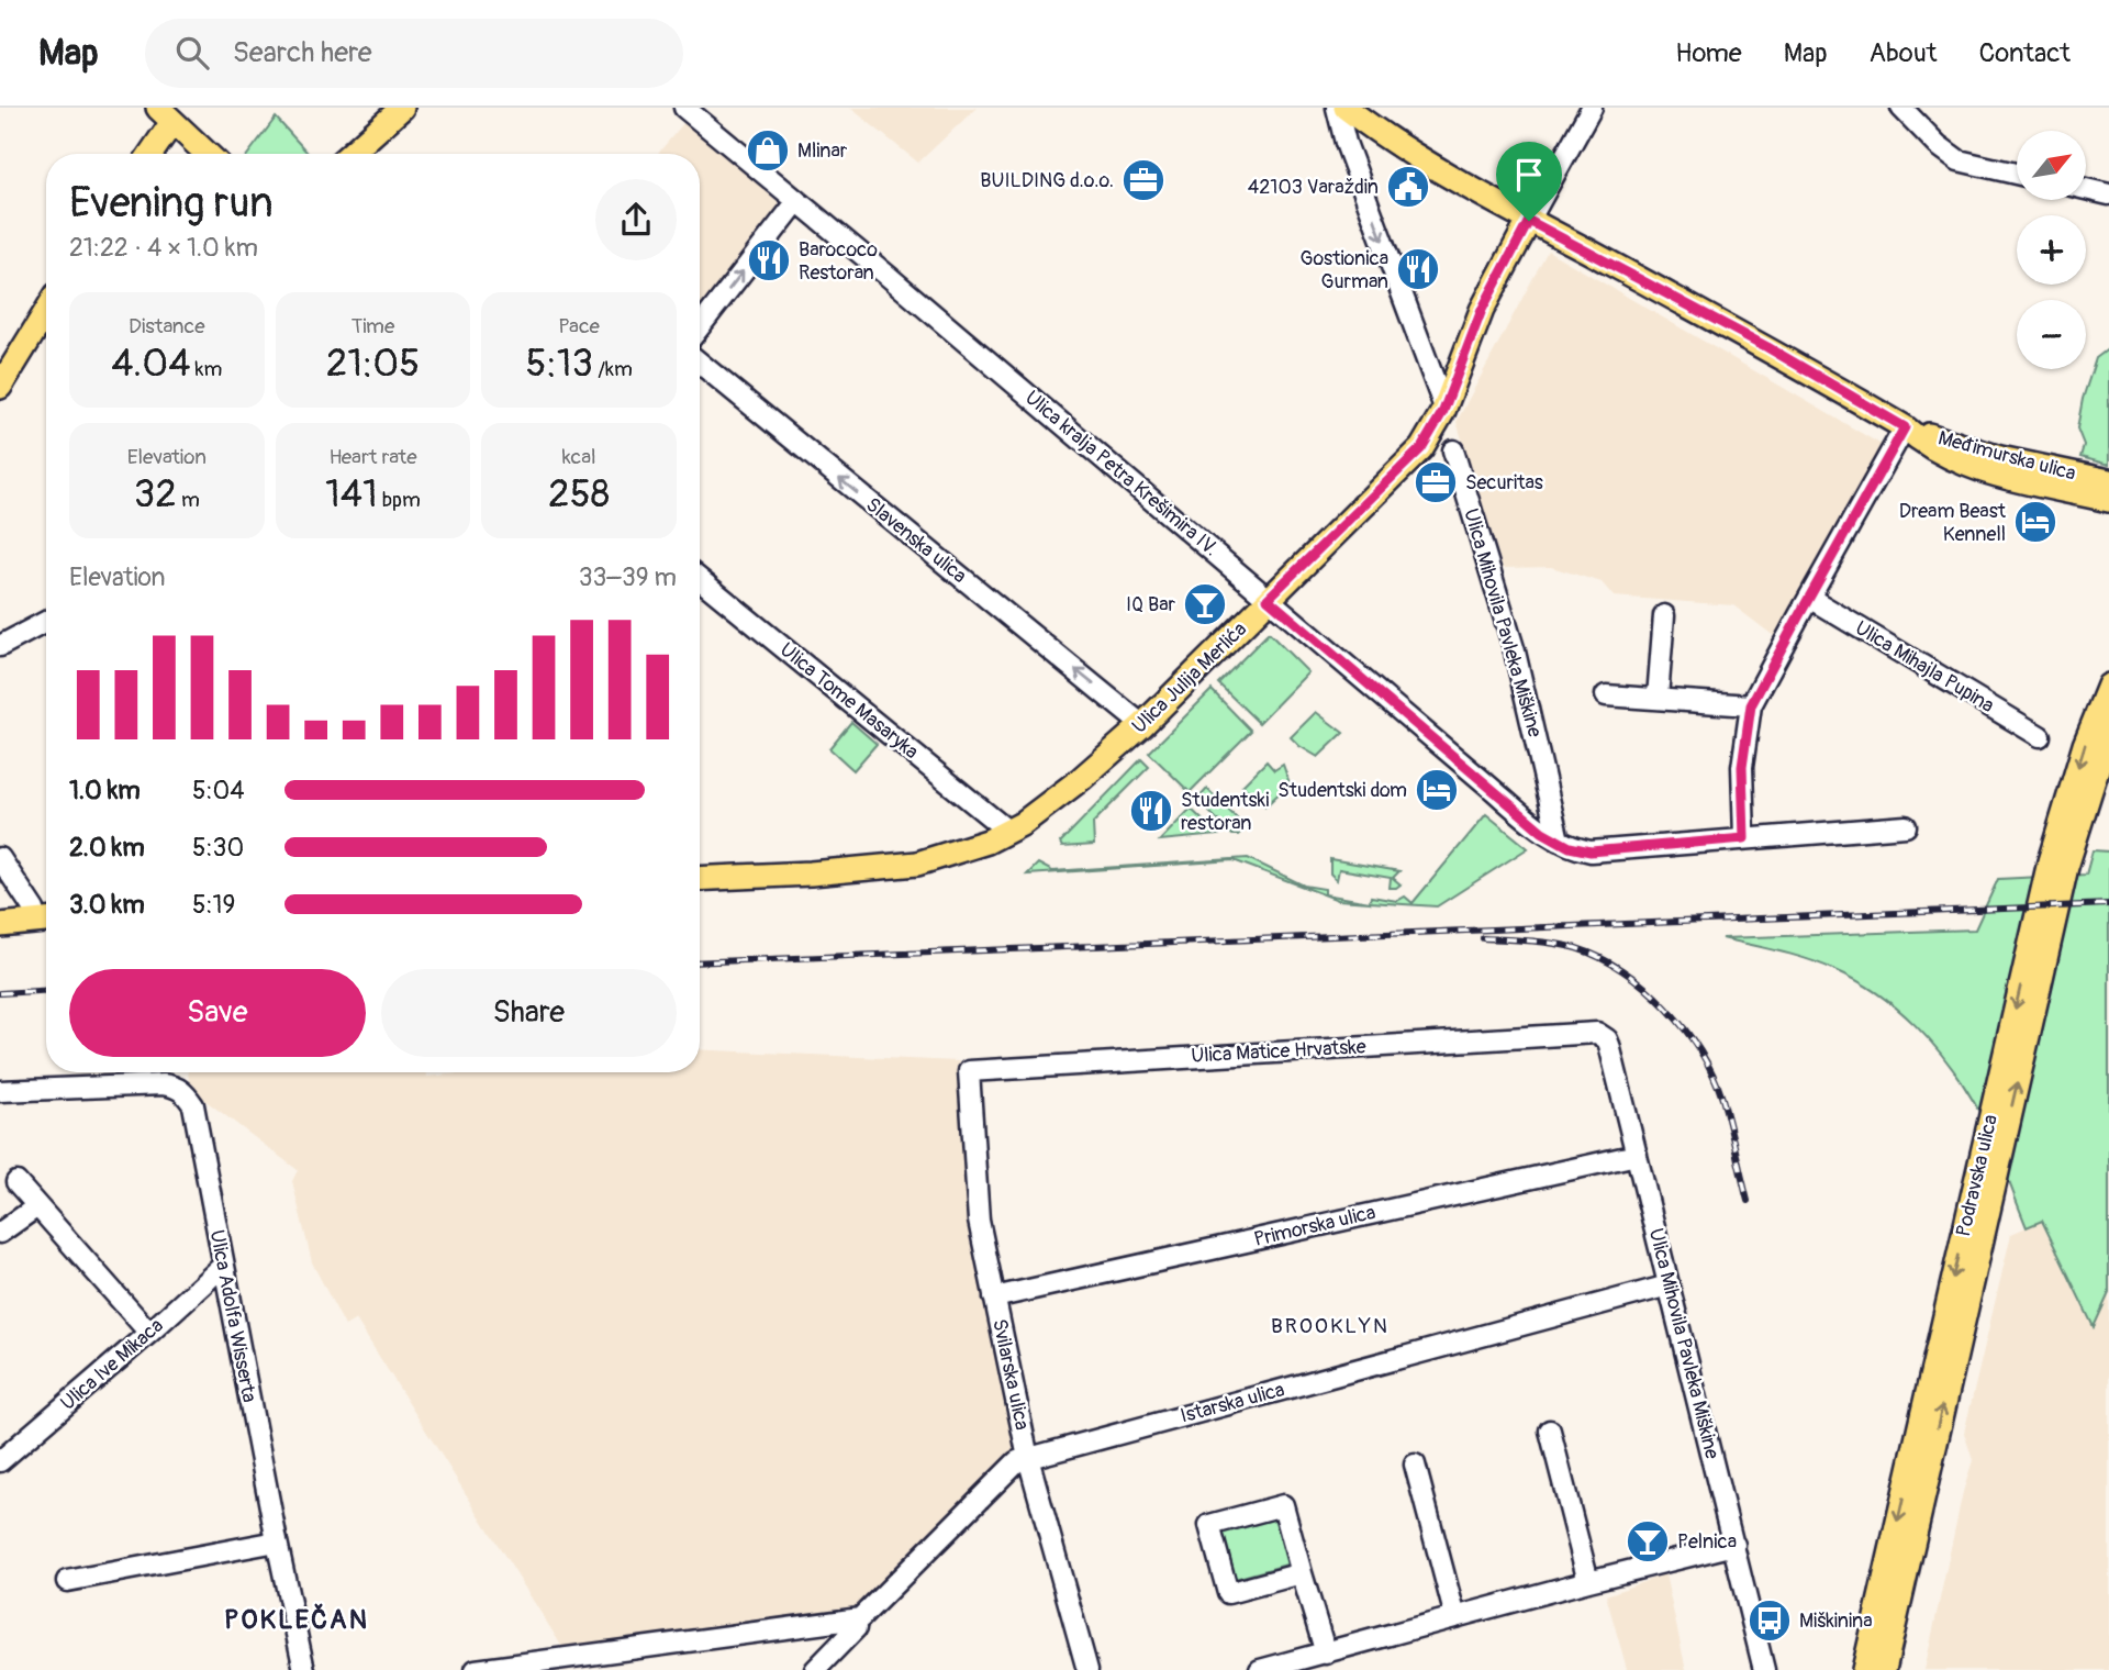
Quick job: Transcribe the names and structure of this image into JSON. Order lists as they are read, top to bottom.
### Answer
{
  "streets": {
    "main road": ["Međimurska ulica", "Ulica Julija Merlića", "Podravska ulica"],
    "street": [
      "Ulica kralja Petra Krešimira IV.",
      "Slavenska ulica",
      "Ulica Mihovila Pavleka Miškine",
      "Ulica Mihajla Pupina",
      "Ulica Tome Masaryka",
      "Ulica Matice Hrvatske",
      "Primorska ulica",
      "Ulica Adolfa Wisserta",
      "Ulica Ive Mikaca",
      "Svilarska ulica",
      "Istarska ulica"
    ]
  },
  "crossings": [
    ["Međimurska ulica", "Ulica Julija Merlića"],
    ["Ulica kralja Petra Krešimira IV.", "Ulica Mihovila Pavleka Miškine"],
    ["Ulica kralja Petra Krešimira IV.", "Ulica Julija Merlića"],
    ["Slavenska ulica", "Ulica Julija Merlića"],
    ["Ulica Mihovila Pavleka Miškine", "Ulica Matice Hrvatske"],
    ["Ulica Mihovila Pavleka Miškine", "Primorska ulica"],
    ["Ulica Mihovila Pavleka Miškine", "Istarska ulica"],
    ["Ulica Julija Merlića", "Ulica Tome Masaryka"],
    ["Ulica Matice Hrvatske", "Svilarska ulica"],
    ["Primorska ulica", "Svilarska ulica"],
    ["Ulica Adolfa Wisserta", "Ulica Ive Mikaca"],
    ["Svilarska ulica", "Istarska ulica"]
  ],
  "one_way": ["Slavenska ulica"],
  "districts": ["BROOKLYN", "POKLEČAN"],
  "places": {
    "shop": ["Mlinar"],
    "office": ["BUILDING d.o.o.", "Securitas"],
    "public building": ["42103 Varaždin"],
    "restaurant": ["Barococo Restoran", "Gostionica Gurman", "Studentski restoran"],
    "hotel": ["Dream Beast Kennell", "Studentski dom"],
    "bar": ["IQ Bar", "Pelnica"],
    "bus stop": ["Miškinina"]
  },
  "north": "top right",
  "page": {
    "header": "Map",
    "search": "Search here",
    "nav": [
      "Home",
      "Map",
      "About",
      "Contact"
    ],
    "map_buttons": ["+", "−"],
    "heading": ["Evening run", "21:22 · 4 × 1.0 km"],
    "stats": [
      ["Distance", "4.04 km"],
      ["Time", "21:05"],
      ["Pace", "5:13 /km"],
      ["Elevation", "32 m"],
      ["Heart rate", "141 bpm"],
      ["kcal", "258"]
    ],
    "chart": ["Elevation", "33–39 m"],
    "list": [
      {
        "name": "1.0 km",
        "note": "5:04"
      },
      {
        "name": "2.0 km",
        "note": "5:30"
      },
      {
        "name": "3.0 km",
        "note": "5:19"
      }
    ],
    "buttons": ["Save", "Share"]
  }
}
